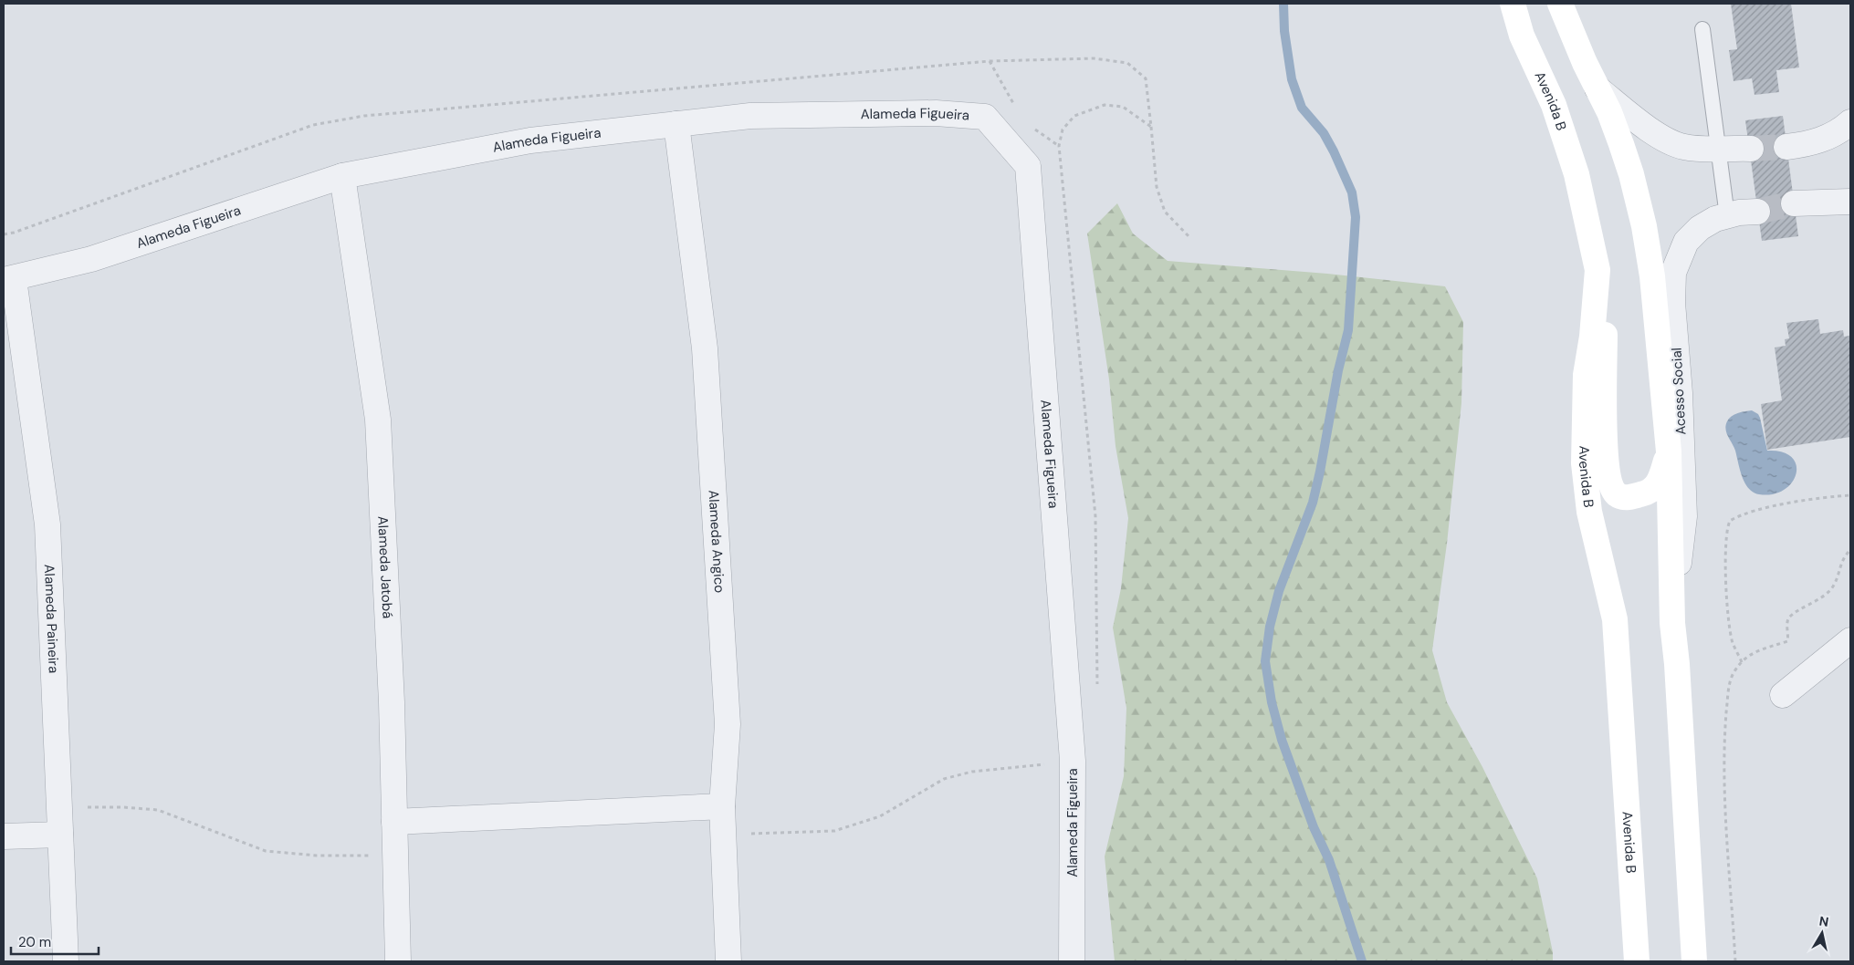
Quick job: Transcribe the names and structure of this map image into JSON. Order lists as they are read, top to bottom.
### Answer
{
  "streets": {
    "street": [
      "Avenida B",
      "Alameda Figueira",
      "Acesso Social",
      "Alameda Angico",
      "Alameda Jatobá",
      "Alameda Paineira"
    ]
  },
  "crossings": [
    ["Alameda Figueira", "Alameda Angico"],
    ["Alameda Figueira", "Alameda Jatobá"],
    ["Alameda Figueira", "Alameda Paineira"]
  ],
  "scale_bar": "20 m",
  "north": "top"
}
